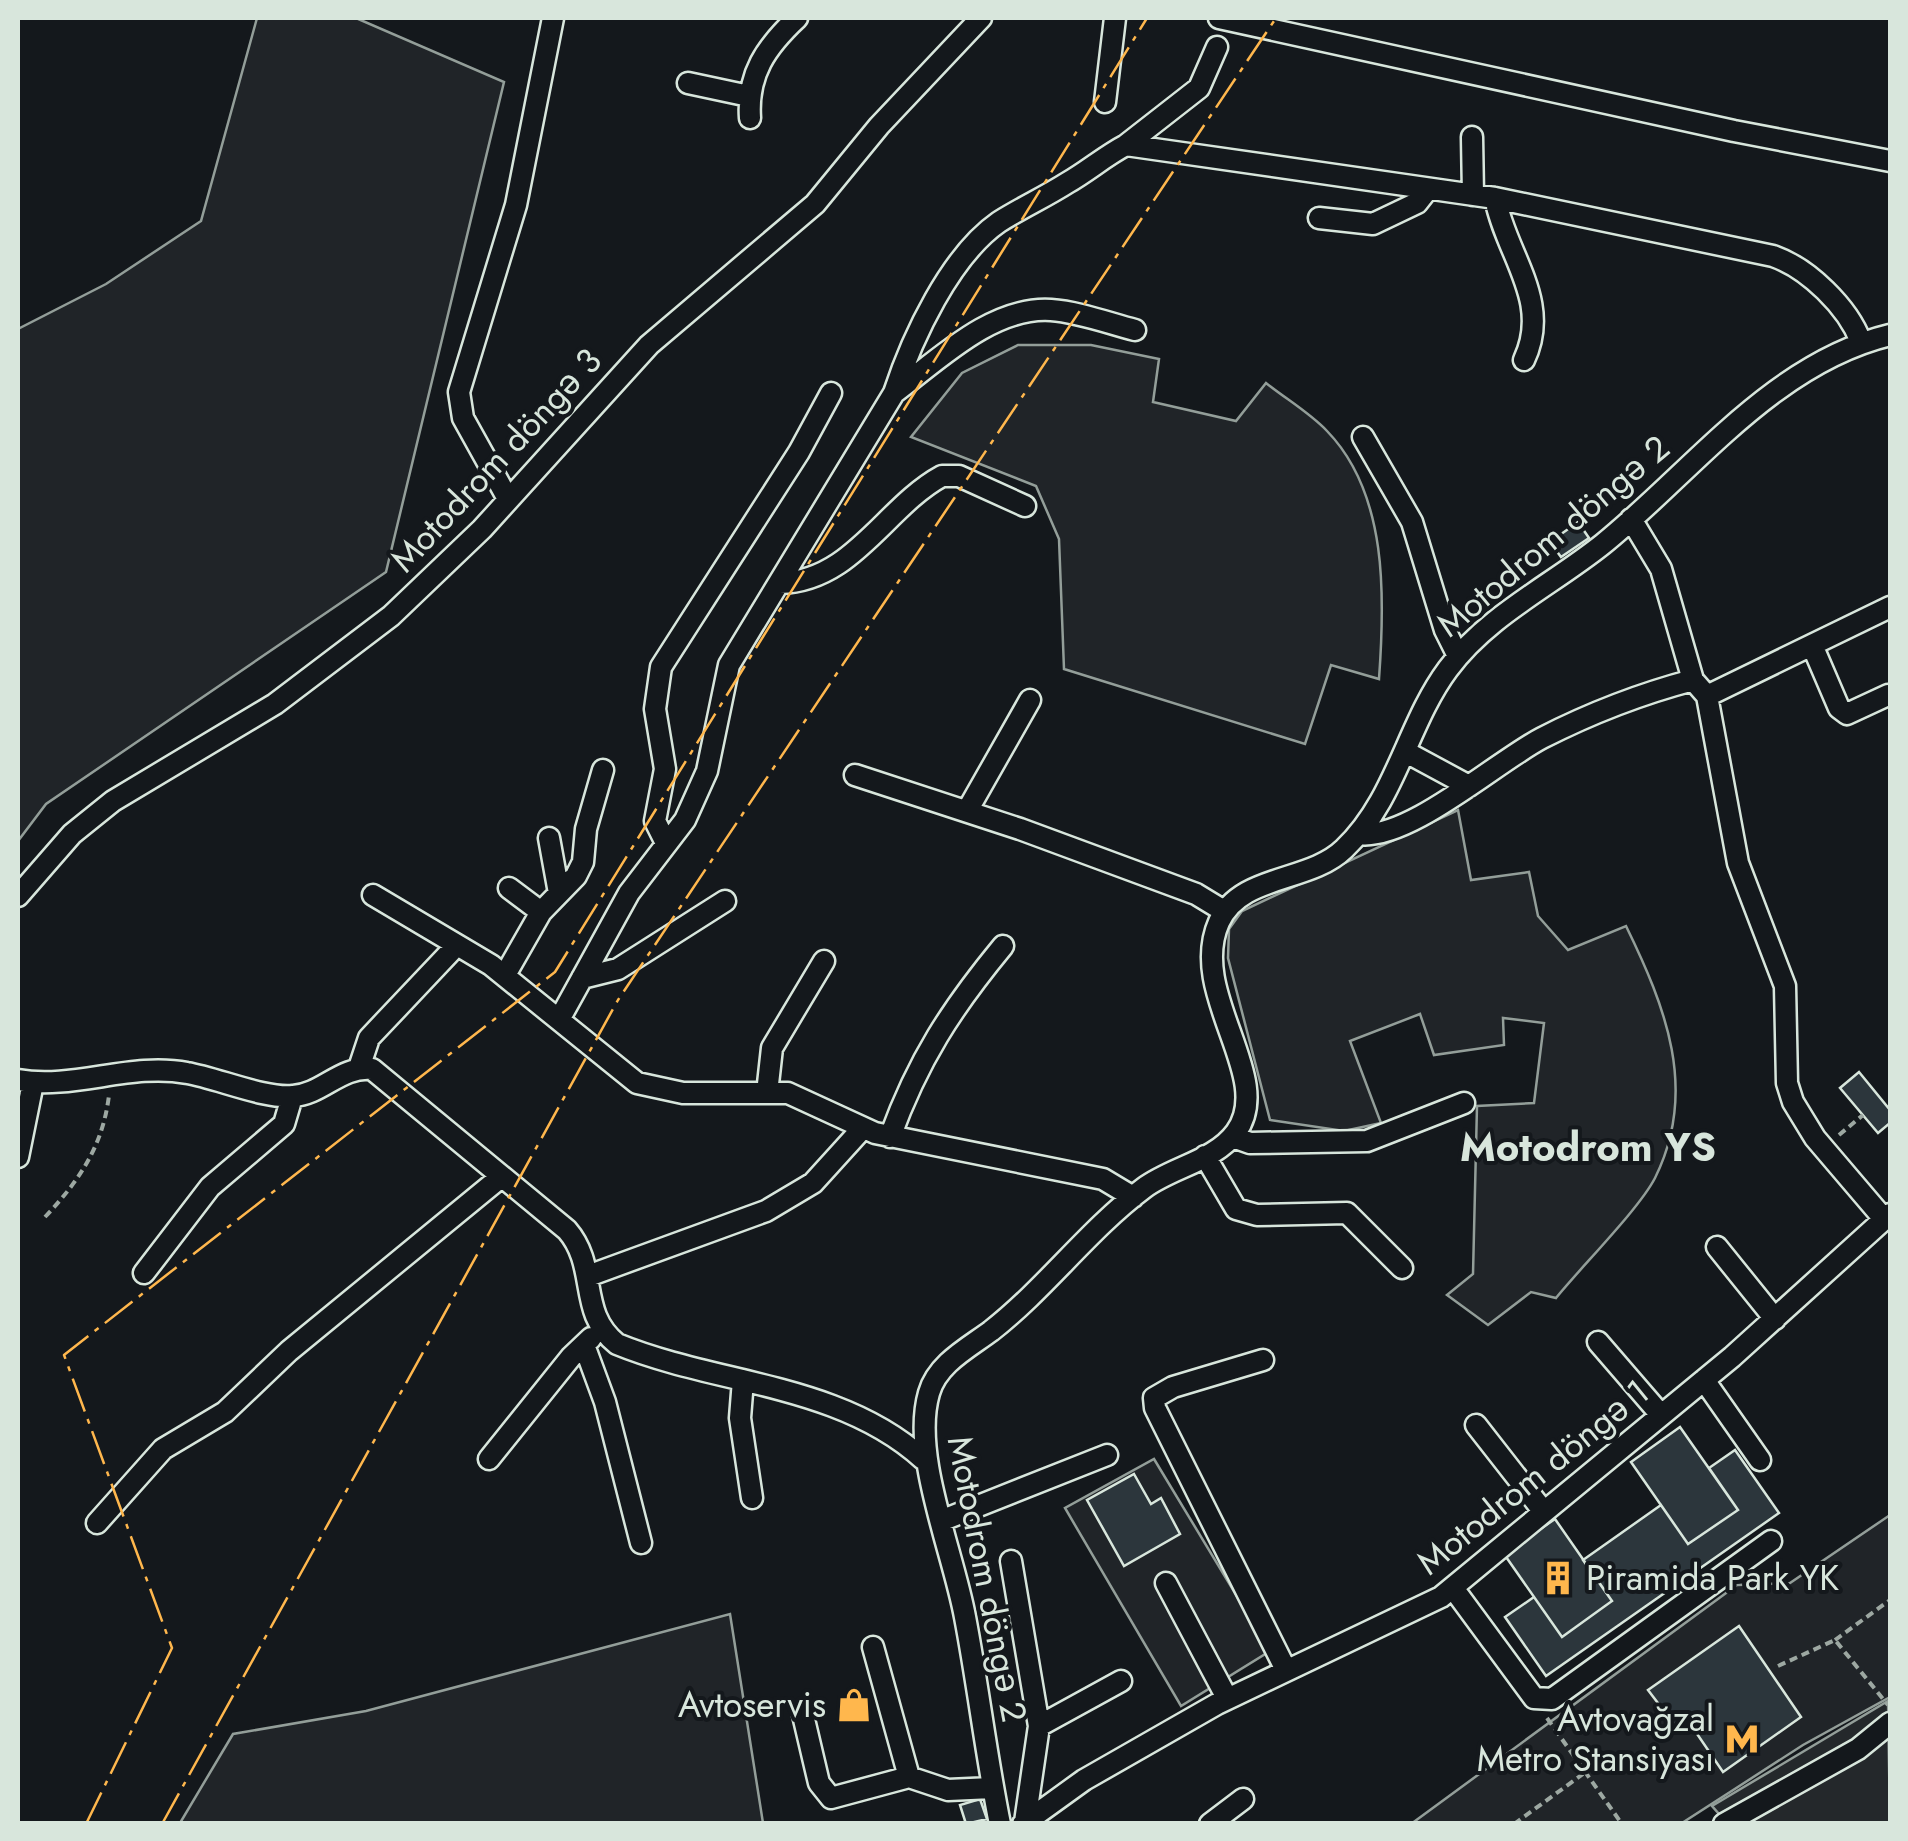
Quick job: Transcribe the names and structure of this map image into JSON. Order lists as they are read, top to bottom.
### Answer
{
  "streets": {
    "street": ["Motodrom döngə 3", "Motodrom döngə 2", "Motodrom döngə 1"]
  },
  "districts": ["Motodrom YS"],
  "places": {
    "building": ["Piramida Park YK"],
    "shop": ["Avtoservis"],
    "metro station": ["Avtovağzal Metro Stansiyası"]
  }
}
